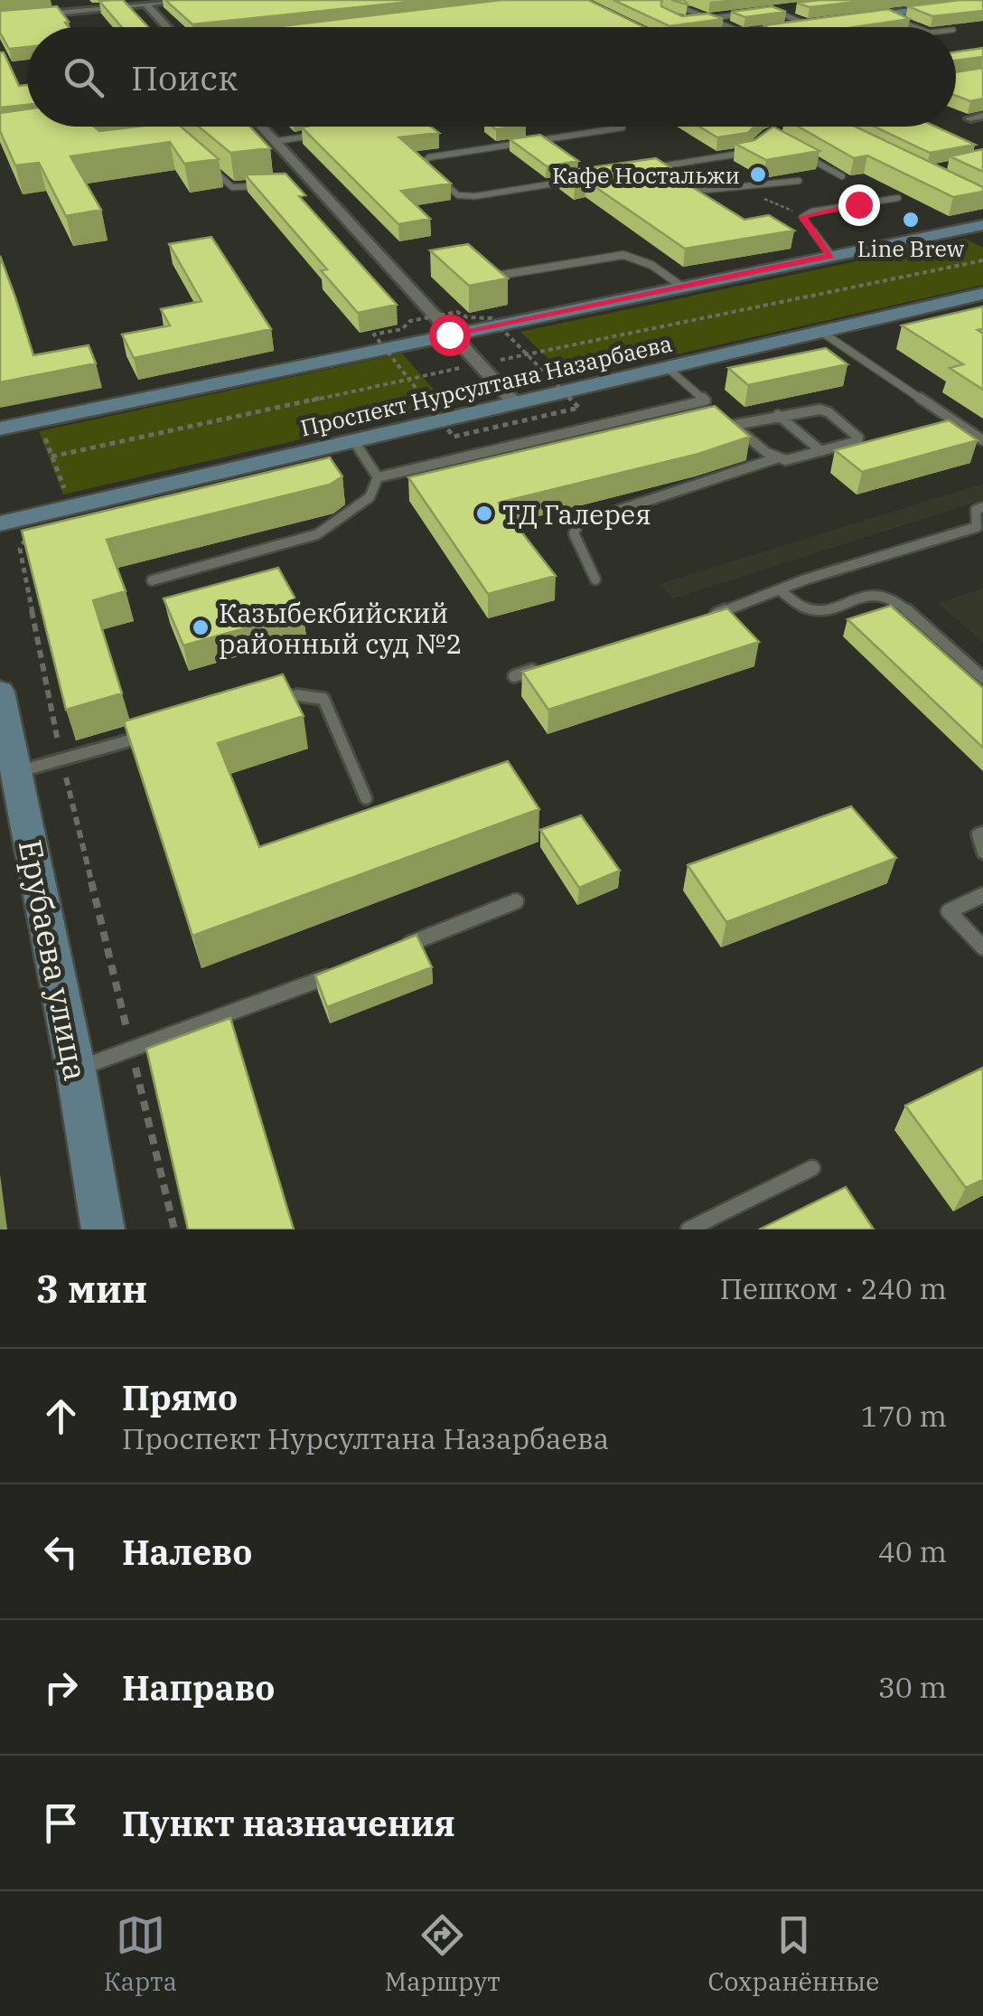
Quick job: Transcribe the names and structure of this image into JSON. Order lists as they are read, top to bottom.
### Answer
{
  "streets": {
    "main road": ["Проспект Нурсултана Назарбаева", "Ерубаева улица"]
  },
  "places": [
    "Кафе Ностальжи",
    "Line Brew",
    "ТД Галерея",
    "Казыбекбийский районный суд №2"
  ],
  "page": {
    "search": "Поиск",
    "heading": ["3 мин", "Пешком · 240 m"],
    "list": [
      ["Прямо", "Проспект Нурсултана Назарбаева", "170 m"],
      ["Налево", "40 m"],
      ["Направо", "30 m"],
      "Пункт назначения"
    ],
    "nav": ["Карта", "Маршрут", "Сохранённые"]
  }
}
